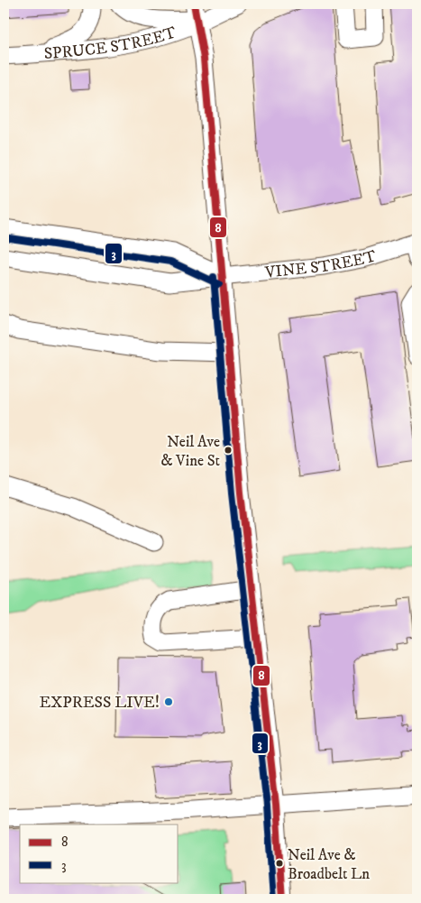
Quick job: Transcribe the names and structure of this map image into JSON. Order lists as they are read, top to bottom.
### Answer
{
  "streets": {
    "street": ["SPRUCE STREET", "VINE STREET"]
  },
  "places": ["Neil Ave & Vine St", "EXPRESS LIVE!", "Neil Ave & Broadbelt Ln"],
  "lines": ["transit line 8", "transit line 3"],
  "legend": ["8", "3"]
}
